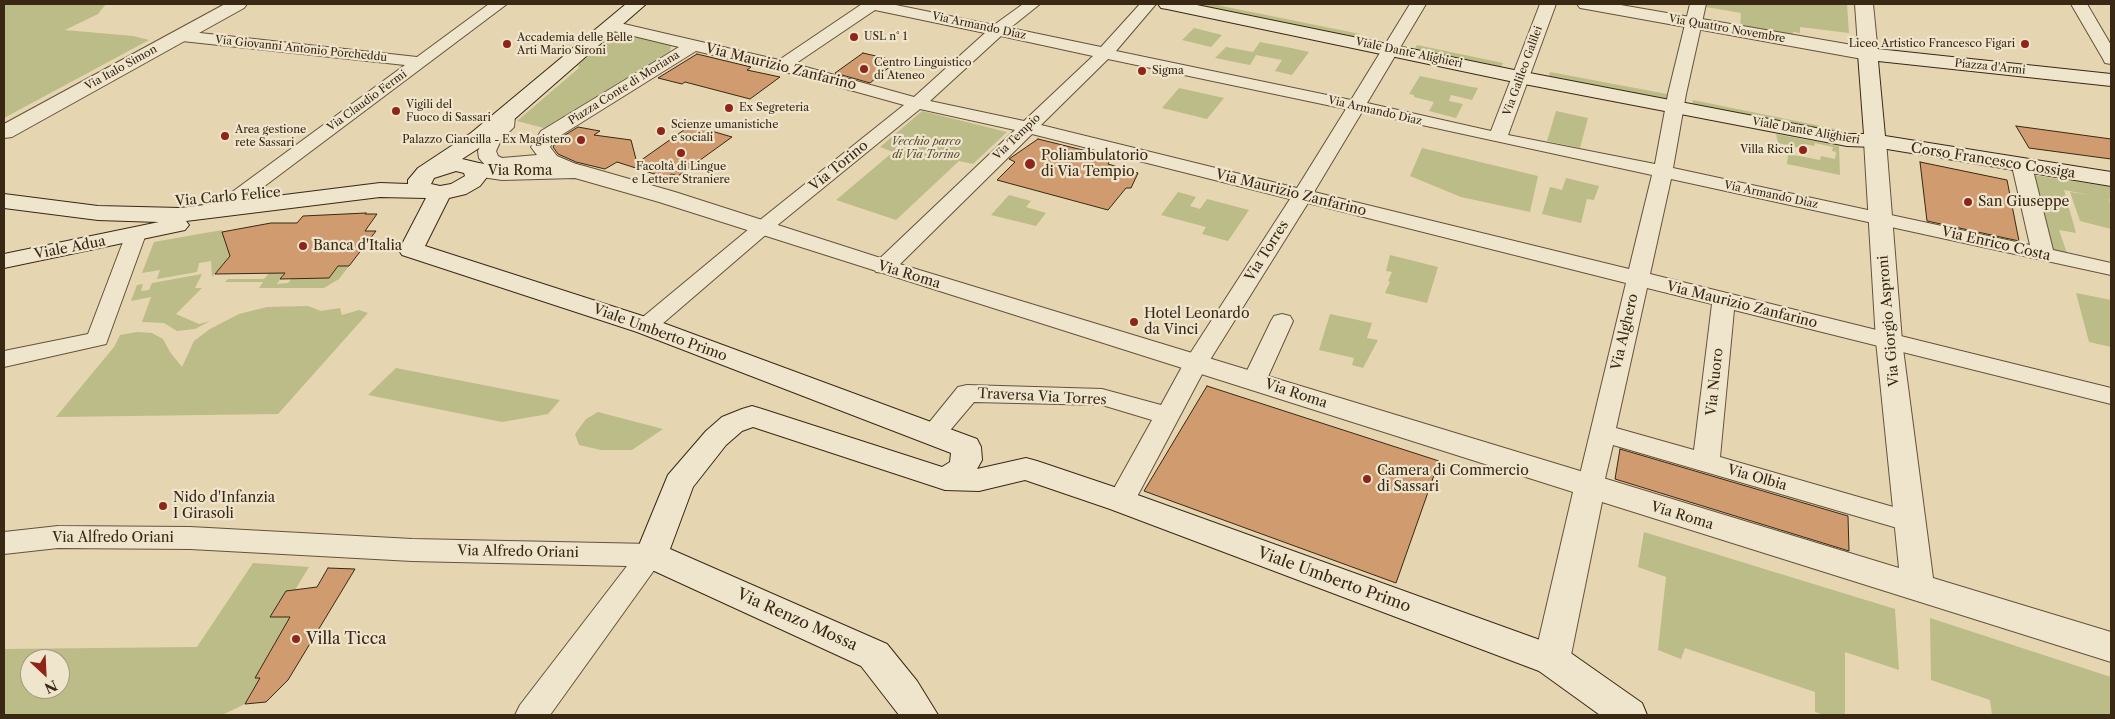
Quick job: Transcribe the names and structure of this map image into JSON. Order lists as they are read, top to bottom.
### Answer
{
  "streets": {
    "main road": [
      "Via Quattro Novembre",
      "Viale Dante Alighieri",
      "Piazza d'Armi",
      "Via Italo Simon",
      "Corso Francesco Cossiga",
      "Via Roma",
      "Via Carlo Felice",
      "Viale Adua",
      "Via Giorgio Asproni",
      "Via Alghero",
      "Viale Umberto Primo",
      "Via Renzo Mossa"
    ],
    "street": [
      "Via Armando Diaz",
      "Via Giovanni Antonio Porcheddu",
      "Via Maurizio Zanfarino",
      "Via Galileo Galilei",
      "Piazza Conte di Moriana",
      "Via Claudio Fermi",
      "Via Tempio",
      "Via Torino",
      "Via Enrico Costa",
      "Via Torres",
      "Via Nuoro",
      "Traversa Via Torres",
      "Via Olbia",
      "Via Alfredo Oriani"
    ]
  },
  "crossings": [
    ["Via Armando Diaz", "Via Galileo Galilei"],
    ["Via Armando Diaz", "Via Tempio"],
    ["Via Armando Diaz", "Via Torino"],
    ["Via Armando Diaz", "Via Enrico Costa"],
    ["Via Armando Diaz", "Via Torres"],
    ["Via Armando Diaz", "Via Giorgio Asproni"],
    ["Via Armando Diaz", "Via Alghero"],
    ["Via Quattro Novembre", "Piazza d'Armi"],
    ["Via Quattro Novembre", "Via Giorgio Asproni"],
    ["Via Quattro Novembre", "Via Alghero"],
    ["Via Giovanni Antonio Porcheddu", "Via Italo Simon"],
    ["Via Giovanni Antonio Porcheddu", "Via Claudio Fermi"],
    ["Viale Dante Alighieri", "Via Galileo Galilei"],
    ["Viale Dante Alighieri", "Corso Francesco Cossiga"],
    ["Viale Dante Alighieri", "Via Torres"],
    ["Viale Dante Alighieri", "Via Giorgio Asproni"],
    ["Viale Dante Alighieri", "Via Alghero"],
    ["Via Maurizio Zanfarino", "Piazza Conte di Moriana"],
    ["Via Maurizio Zanfarino", "Via Tempio"],
    ["Via Maurizio Zanfarino", "Via Torino"],
    ["Via Maurizio Zanfarino", "Via Torres"],
    ["Via Maurizio Zanfarino", "Via Giorgio Asproni"],
    ["Via Maurizio Zanfarino", "Via Alghero"],
    ["Via Maurizio Zanfarino", "Via Nuoro"],
    ["Piazza d'Armi", "Via Giorgio Asproni"],
    ["Via Claudio Fermi", "Via Carlo Felice"],
    ["Via Tempio", "Via Roma"],
    ["Corso Francesco Cossiga", "Via Giorgio Asproni"],
    ["Via Torino", "Via Roma"],
    ["Via Torino", "Viale Umberto Primo"],
    ["Via Roma", "Via Torres"],
    ["Via Roma", "Via Giorgio Asproni"],
    ["Via Roma", "Via Alghero"],
    ["Via Carlo Felice", "Viale Adua"],
    ["Via Carlo Felice", "Viale Umberto Primo"],
    ["Via Enrico Costa", "Via Giorgio Asproni"],
    ["Via Torres", "Viale Umberto Primo"],
    ["Via Torres", "Traversa Via Torres"],
    ["Via Giorgio Asproni", "Via Olbia"],
    ["Via Alghero", "Viale Umberto Primo"],
    ["Via Alghero", "Via Olbia"],
    ["Viale Umberto Primo", "Traversa Via Torres"],
    ["Via Nuoro", "Via Olbia"],
    ["Via Alfredo Oriani", "Via Renzo Mossa"]
  ],
  "parks": ["Vecchio parco di Via Torino"],
  "places": [
    "USL n° 1",
    "Accademia delle Belle Arti Mario Sironi",
    "Liceo Artistico Francesco Figari",
    "Centro Linguistico di Ateneo",
    "Sigma",
    "Ex Segreteria",
    "Vigili del Fuoco di Sassari",
    "Scienze umanistiche e sociali",
    "Area gestione rete Sassari",
    "Palazzo Ciancilla - Ex Magistero",
    "Villa Ricci",
    "Facoltà di Lingue e Lettere Straniere",
    "Poliambulatorio di Via Tempio",
    "San Giuseppe",
    "Banca d'Italia",
    "Hotel Leonardo da Vinci",
    "Camera di Commercio di Sassari",
    "Nido d'Infanzia I Girasoli",
    "Villa Ticca"
  ],
  "north": "bottom right"
}
